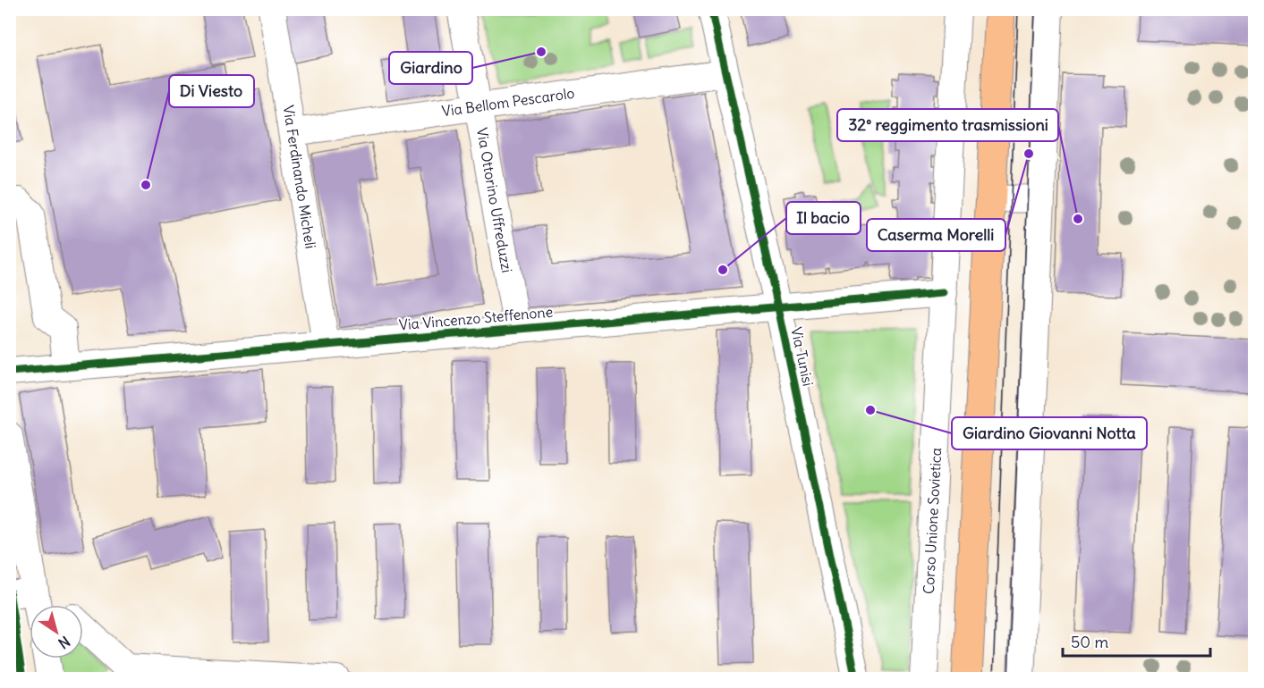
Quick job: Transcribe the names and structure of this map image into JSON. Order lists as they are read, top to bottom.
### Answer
{
  "streets": {
    "street": [
      "Via Bellom Pescarolo",
      "Via Ferdinando Micheli",
      "Via Ottorino Uffreduzzi",
      "Via Vincenzo Steffenone",
      "Via Tunisi",
      "Corso Unione Sovietica"
    ]
  },
  "crossings": [
    ["Via Bellom Pescarolo", "Via Ferdinando Micheli"],
    ["Via Bellom Pescarolo", "Via Ottorino Uffreduzzi"],
    ["Via Bellom Pescarolo", "Via Tunisi"],
    ["Via Ferdinando Micheli", "Via Vincenzo Steffenone"],
    ["Via Ottorino Uffreduzzi", "Via Vincenzo Steffenone"],
    ["Via Vincenzo Steffenone", "Via Tunisi"],
    ["Via Vincenzo Steffenone", "Corso Unione Sovietica"]
  ],
  "places": [
    "Giardino",
    "Caserma Morelli",
    "Di Viesto",
    "32° reggimento trasmissioni",
    "Il bacio",
    "Giardino Giovanni Notta"
  ],
  "scale_bar": "50 m",
  "north": "bottom right"
}
